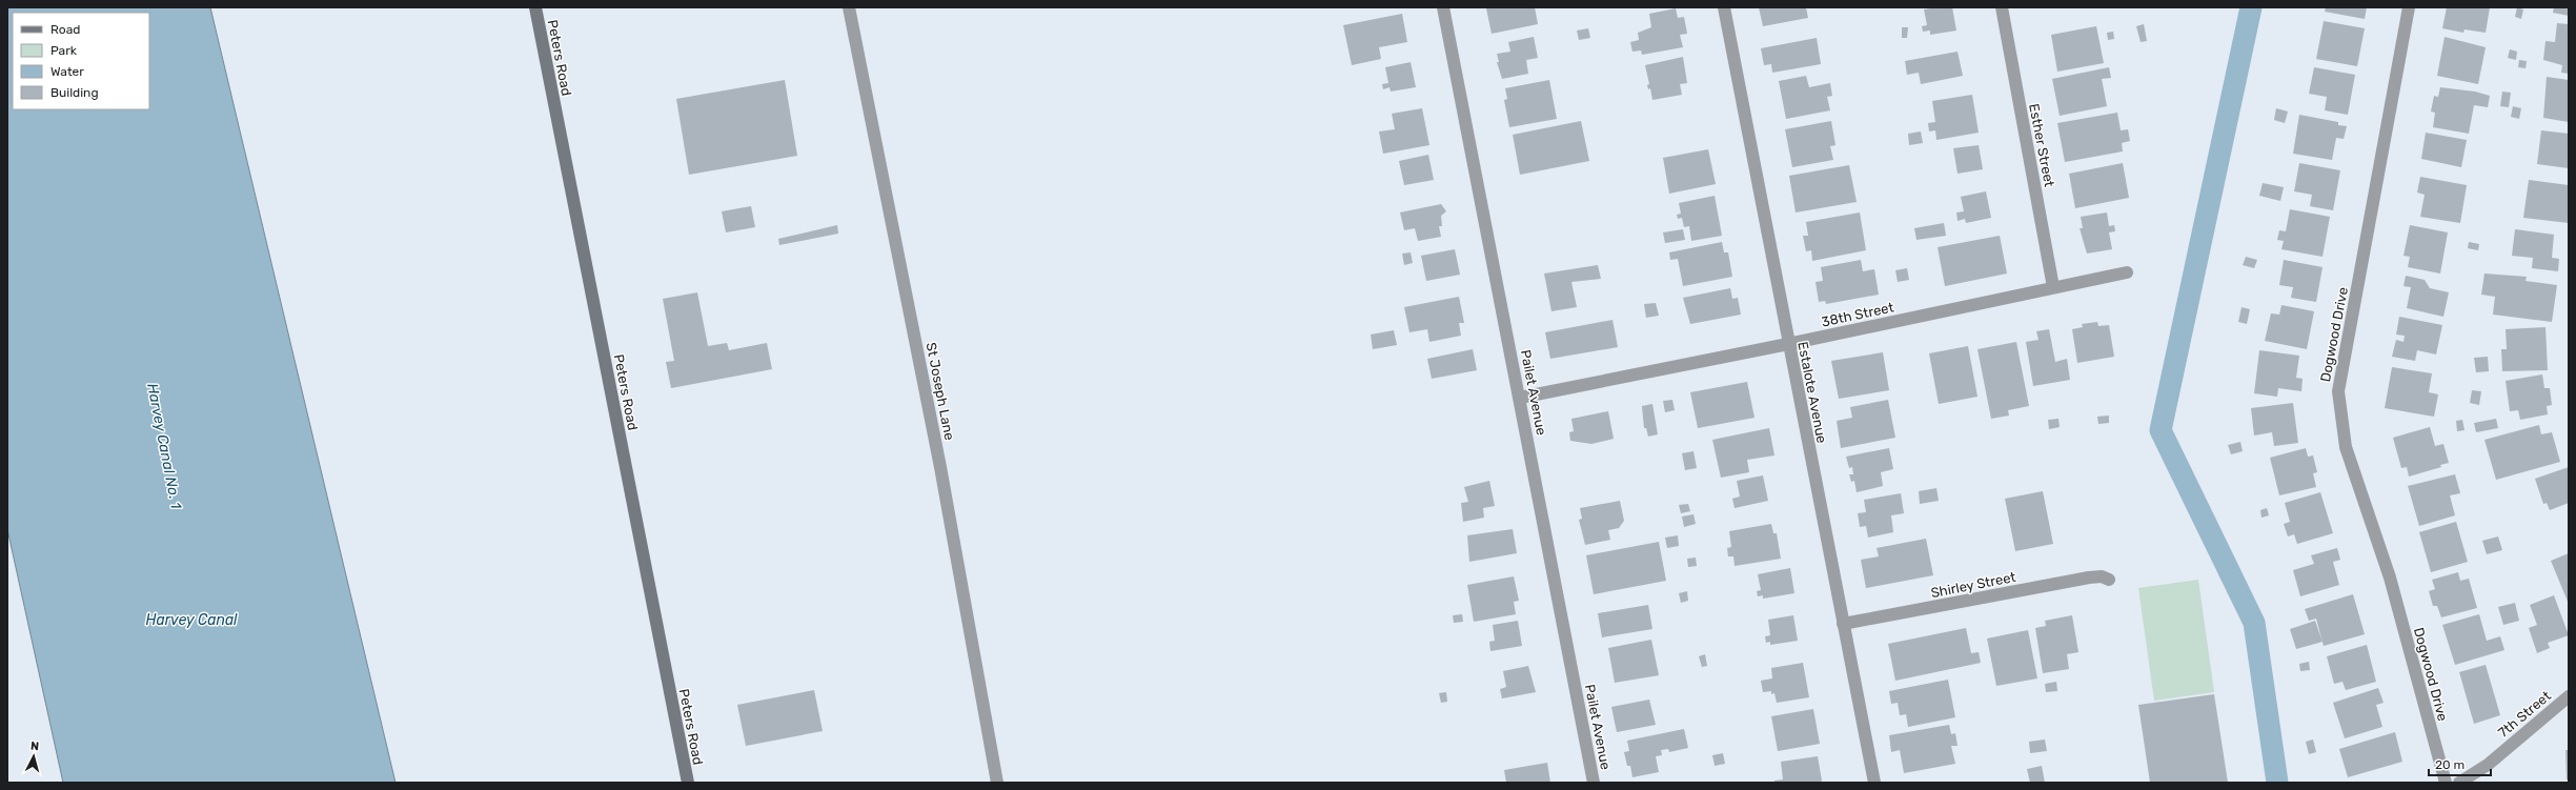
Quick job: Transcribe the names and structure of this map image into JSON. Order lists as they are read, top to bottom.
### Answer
{
  "streets": {
    "main road": ["Peters Road"],
    "street": [
      "Esther Street",
      "38th Street",
      "Dogwood Drive",
      "St Joseph Lane",
      "Pailet Avenue",
      "Estalote Avenue",
      "Shirley Street",
      "7th Street"
    ]
  },
  "crossings": [
    ["Esther Street", "38th Street"],
    ["38th Street", "Pailet Avenue"],
    ["38th Street", "Estalote Avenue"],
    ["Estalote Avenue", "Shirley Street"]
  ],
  "water": ["Harvey Canal No. 1", "Harvey Canal"],
  "legend": [
    "Road",
    "Park",
    "Water",
    "Building"
  ],
  "scale_bar": "20 m",
  "north": "top"
}
